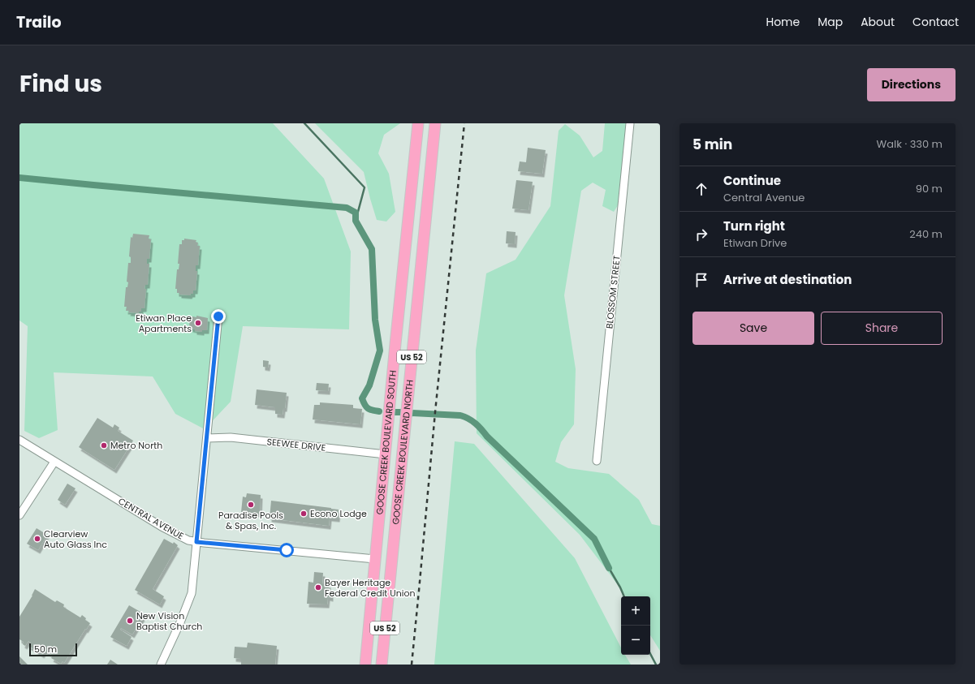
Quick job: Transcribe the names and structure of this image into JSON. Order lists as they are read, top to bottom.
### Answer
{
  "streets": {
    "highway": ["US 52", "GOOSE CREEK BOULEVARD SOUTH", "GOOSE CREEK BOULEVARD NORTH"],
    "street": ["BLOSSOM STREET", "SEEWEE DRIVE", "CENTRAL AVENUE"]
  },
  "crossings": [
    ["GOOSE CREEK BOULEVARD SOUTH", "SEEWEE DRIVE"],
    ["GOOSE CREEK BOULEVARD SOUTH", "CENTRAL AVENUE"]
  ],
  "places": [
    "Etiwan Place Apartments",
    "Metro North",
    "Paradise Pools & Spas, Inc.",
    "Econo Lodge",
    "Clearview Auto Glass Inc",
    "Bayer Heritage Federal Credit Union",
    "New Vision Baptist Church"
  ],
  "scale_bar": "50 m",
  "page": {
    "header": "Trailo",
    "nav": [
      "Home",
      "Map",
      "About",
      "Contact"
    ],
    "title": "Find us",
    "buttons": [
      "Directions",
      ["Save", "Share"]
    ],
    "heading": ["5 min", "Walk · 330 m"],
    "list": [
      ["Continue", "Central Avenue", "90 m"],
      ["Turn right", "Etiwan Drive", "240 m"],
      "Arrive at destination"
    ],
    "map_buttons": ["+", "−"],
    "scale": "50 m"
  }
}
